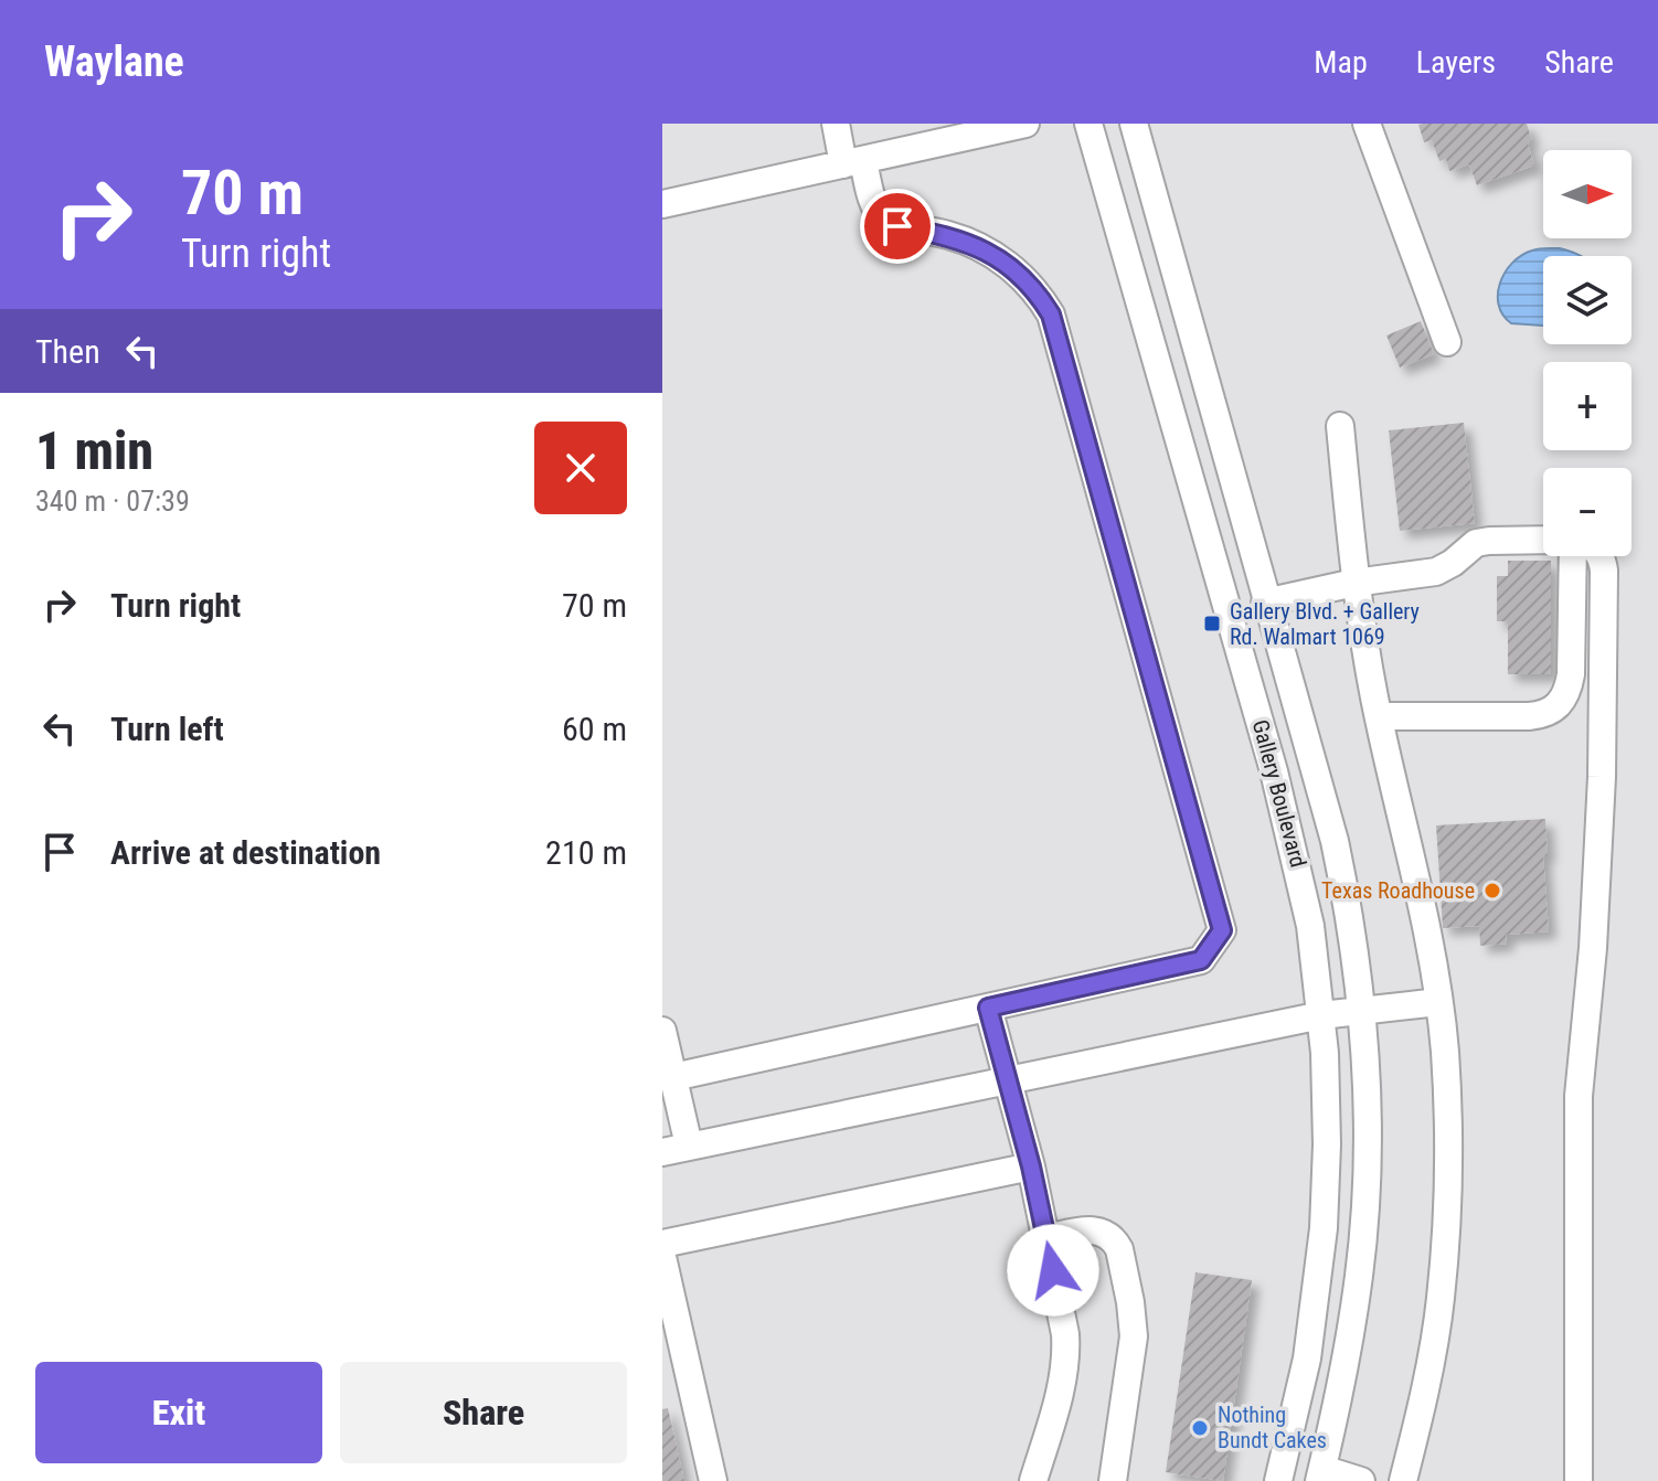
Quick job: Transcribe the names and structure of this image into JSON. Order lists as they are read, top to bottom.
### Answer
{
  "streets": {
    "street": ["Gallery Boulevard"]
  },
  "places": {
    "transit": ["Gallery Blvd. + Gallery Rd. Walmart 1069"],
    "other": ["Texas Roadhouse", "Nothing Bundt Cakes"]
  },
  "north": "right",
  "page": {
    "header": "Waylane",
    "nav": ["Map", "Layers", "Share"],
    "turn": ["70 m", "Turn right"],
    "map_buttons": ["+", "−"],
    "then": "Then",
    "heading": ["1 min", "340 m · 07:39"],
    "list": [
      {
        "name": "Turn right",
        "value": "70 m"
      },
      {
        "name": "Turn left",
        "value": "60 m"
      },
      {
        "name": "Arrive at destination",
        "value": "210 m"
      }
    ],
    "buttons": ["Exit", "Share"]
  }
}
